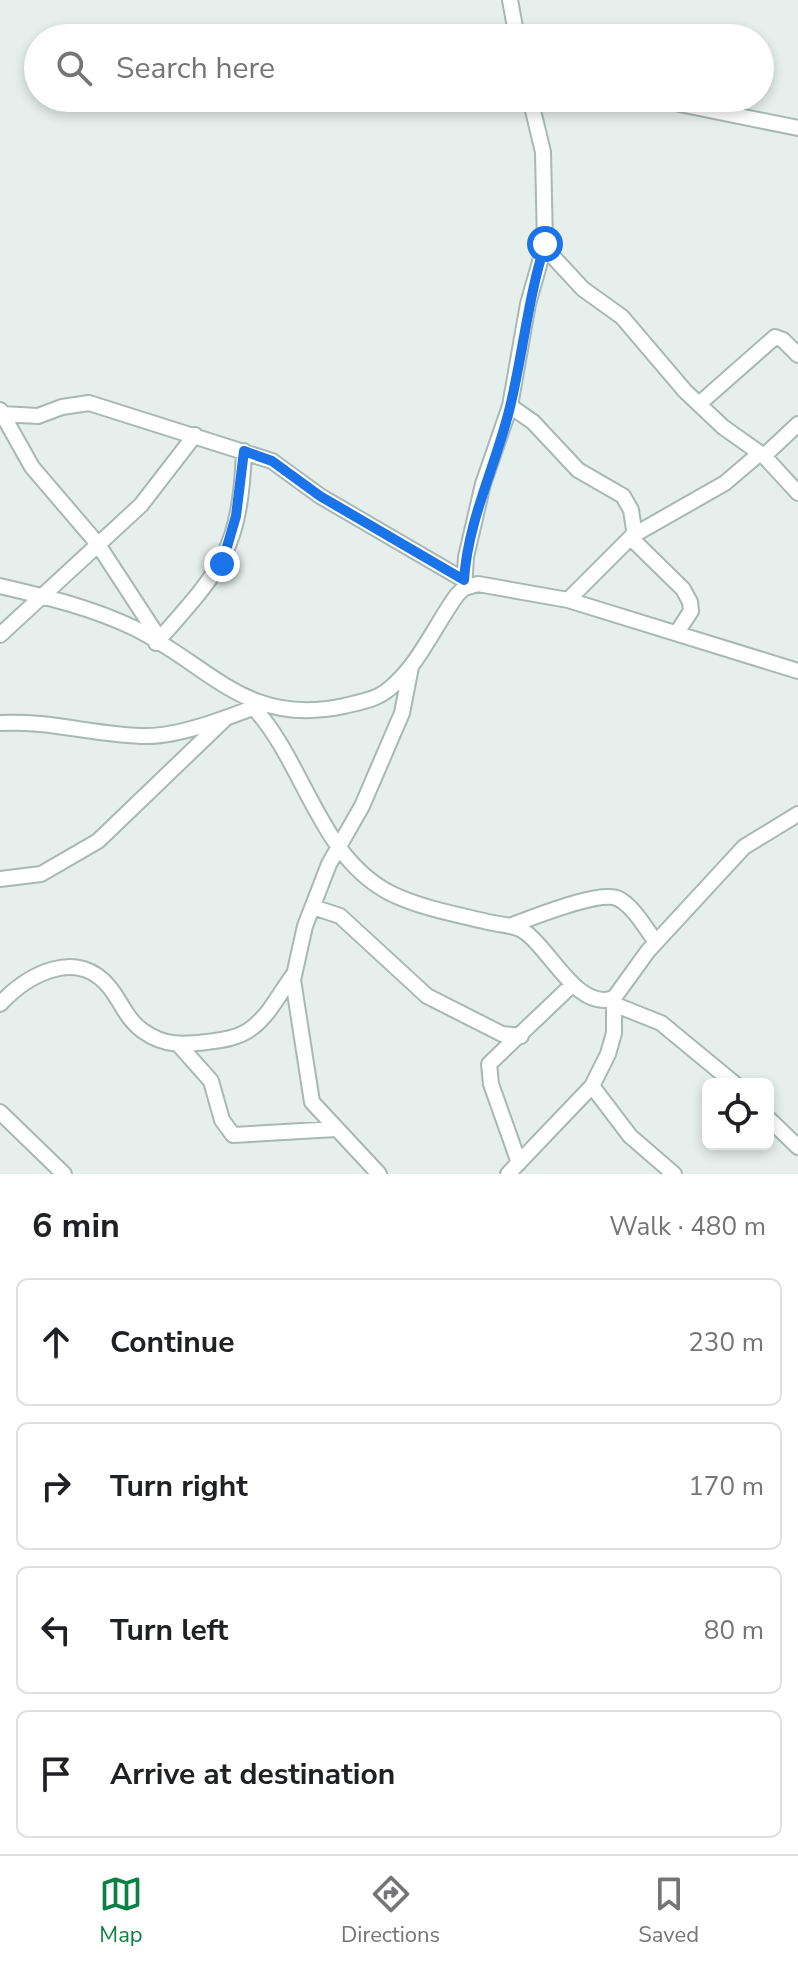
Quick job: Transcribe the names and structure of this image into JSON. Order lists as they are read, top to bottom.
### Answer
{
  "page": {
    "search": "Search here",
    "heading": ["6 min", "Walk · 480 m"],
    "list": [
      ["Continue", "230 m"],
      ["Turn right", "170 m"],
      ["Turn left", "80 m"],
      "Arrive at destination"
    ],
    "nav": ["Map", "Directions", "Saved"]
  }
}
